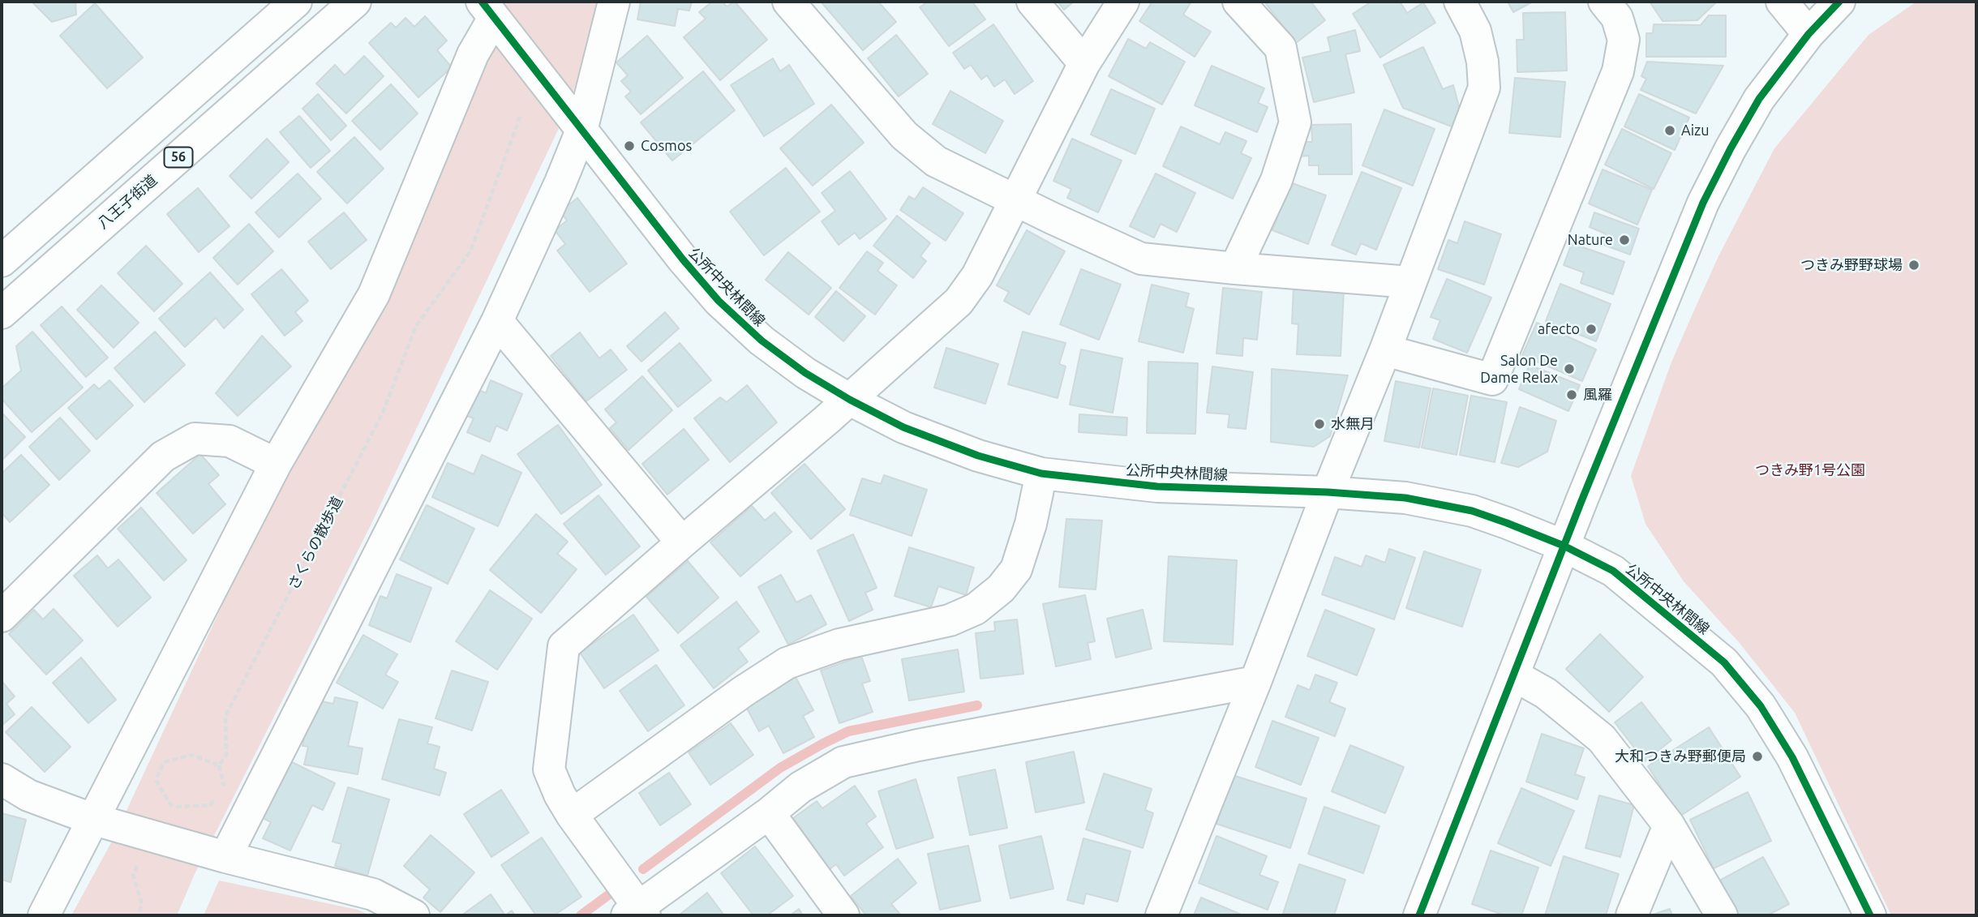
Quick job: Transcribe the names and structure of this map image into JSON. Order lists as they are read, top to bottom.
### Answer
{
  "streets": {
    "street": ["56", "八王子街道", "公所中央林間線"],
    "path": ["さくらの散歩道"]
  },
  "parks": ["つきみ野1号公園"],
  "places": [
    "Aizu",
    "Cosmos",
    "Nature",
    "つきみ野野球場",
    "afecto",
    "Salon De Dame Relax",
    "風羅",
    "水無月",
    "大和つきみ野郵便局"
  ]
}
